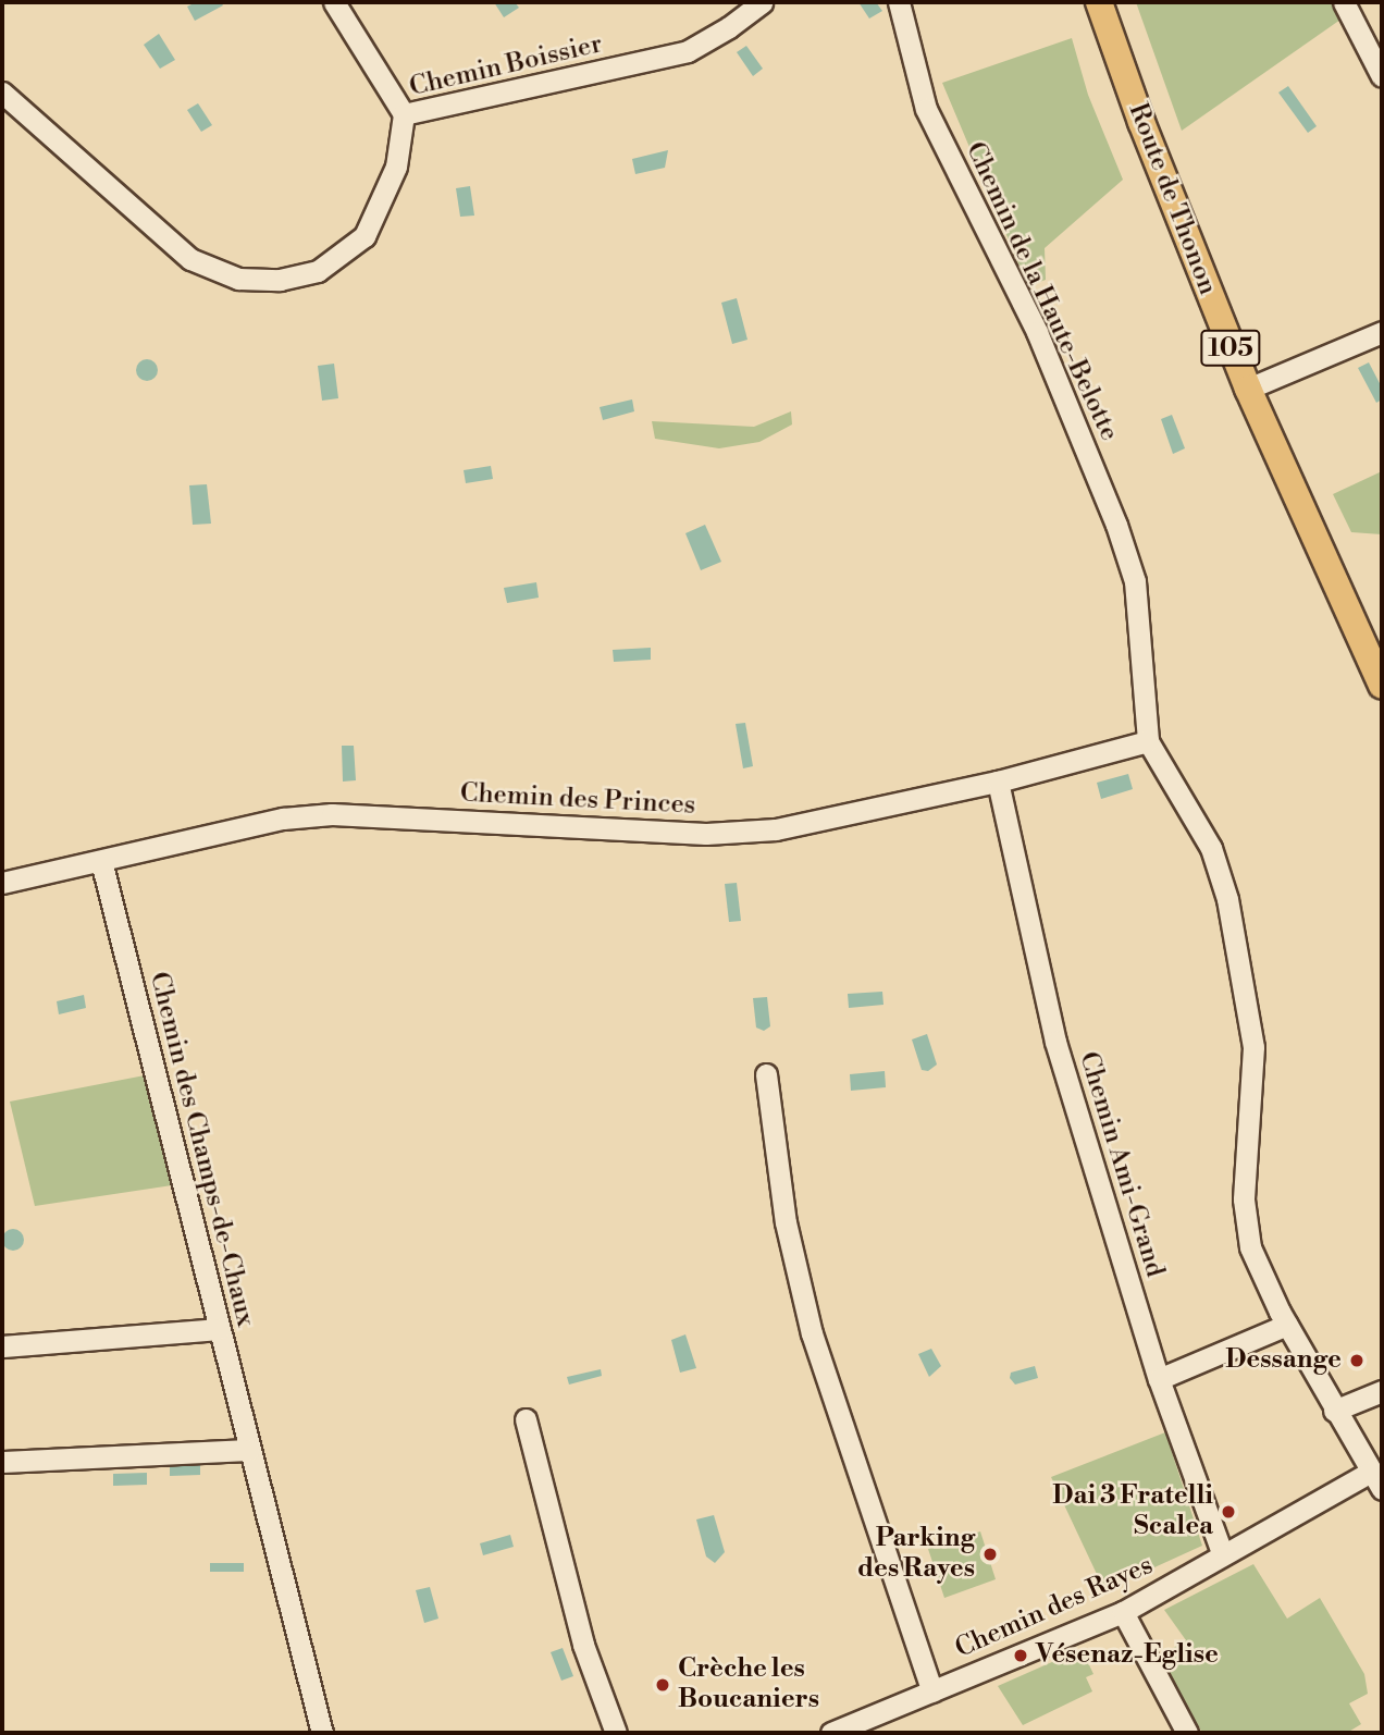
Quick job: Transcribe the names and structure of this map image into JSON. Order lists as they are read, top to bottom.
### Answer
{
  "streets": {
    "main road": ["Route de Thonon", "105"],
    "street": [
      "Chemin Boissier",
      "Chemin de la Haute-Belotte",
      "Chemin des Princes",
      "Chemin des Champs-de-Chaux",
      "Chemin Ami-Grand",
      "Chemin des Rayes"
    ]
  },
  "crossings": [
    ["Chemin de la Haute-Belotte", "Chemin des Princes"],
    ["Chemin des Princes", "Chemin des Champs-de-Chaux"],
    ["Chemin des Princes", "Chemin Ami-Grand"],
    ["Chemin Ami-Grand", "Chemin des Rayes"]
  ],
  "places": [
    "Dessange",
    "Dai 3 Fratelli Scalea",
    "Parking des Rayes",
    "Vésenaz-Eglise",
    "Crèche les Boucaniers"
  ]
}
